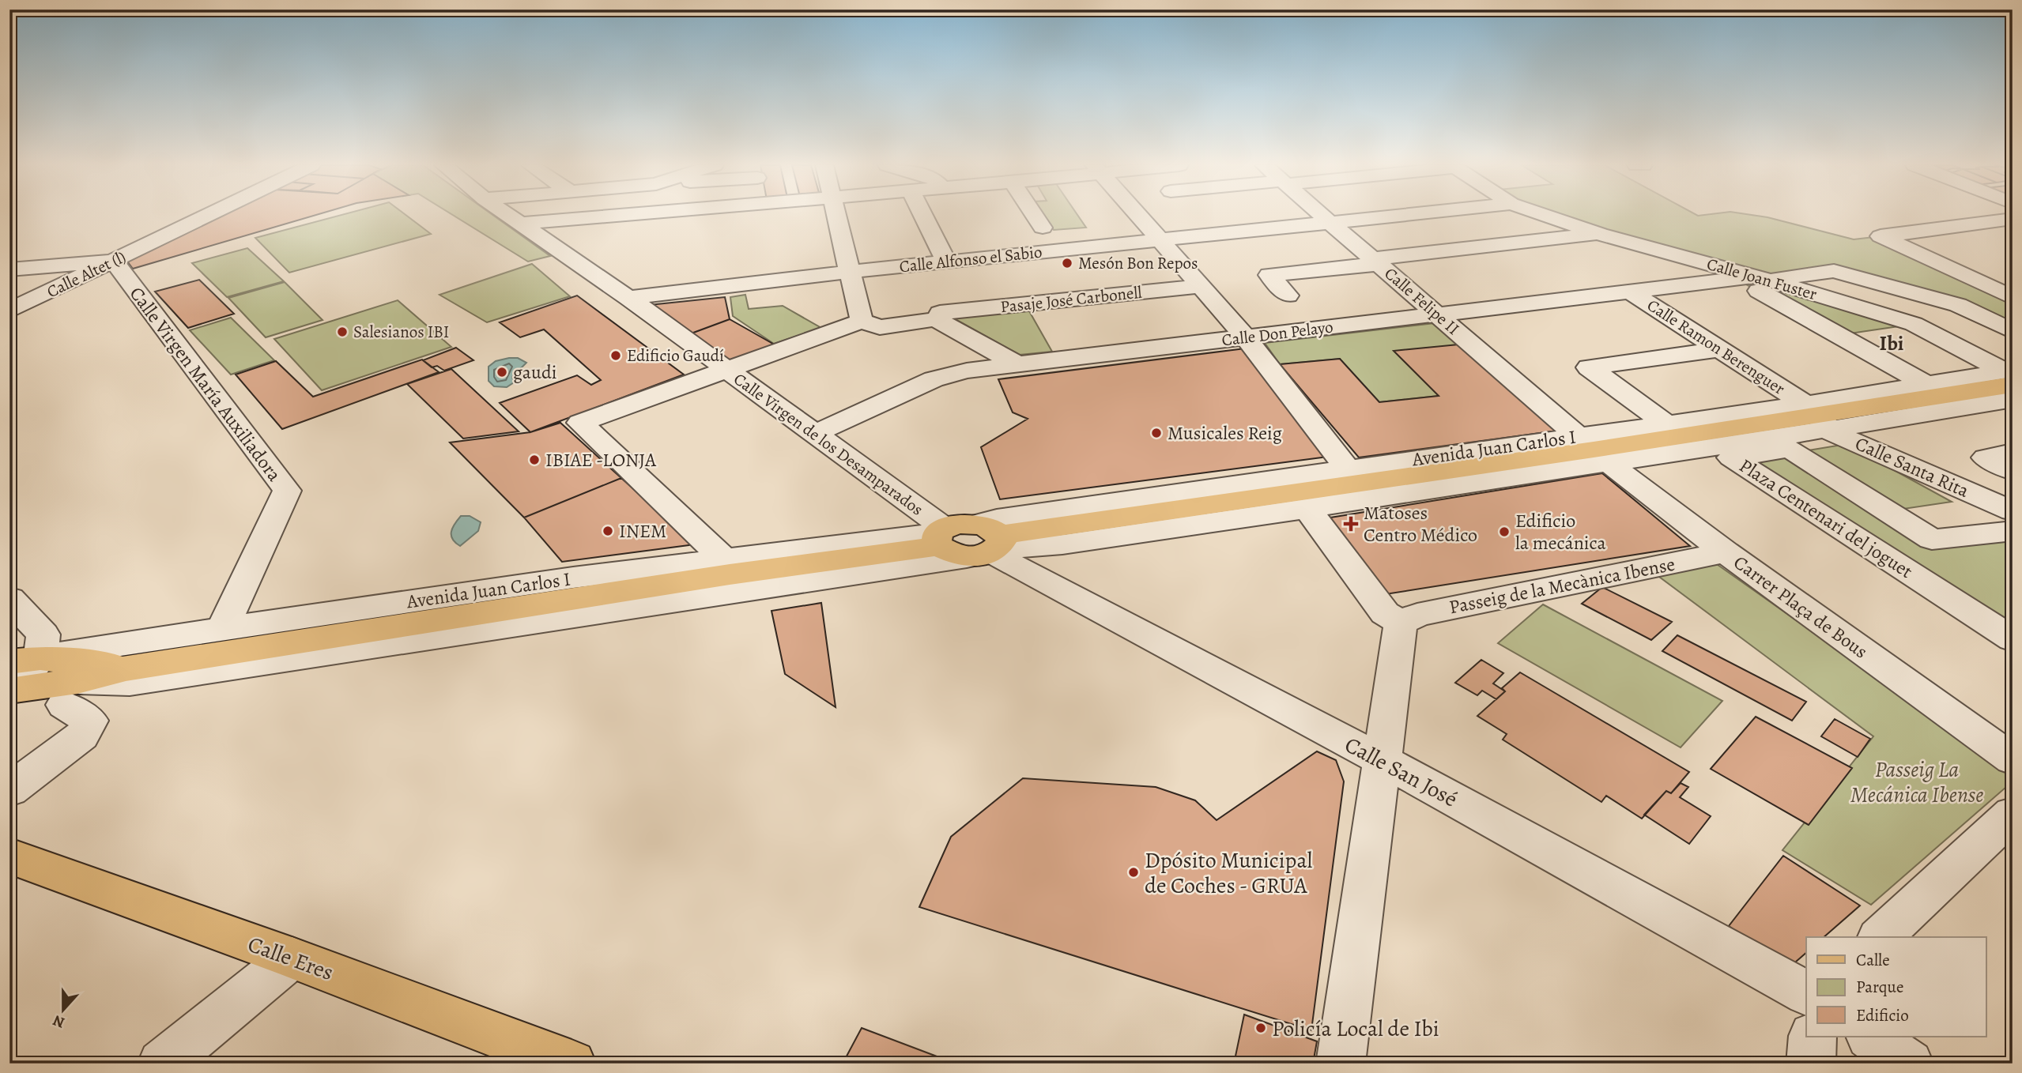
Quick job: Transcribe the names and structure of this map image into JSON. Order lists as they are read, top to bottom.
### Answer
{
  "streets": {
    "main road": ["Avenida Juan Carlos I", "Calle Eres"],
    "street": [
      "Calle Alfonso el Sabio",
      "Calle Altet (l)",
      "Calle Joan Fuster",
      "Pasaje José Carbonell",
      "Calle Felipe II",
      "Calle Don Pelayo",
      "Calle Ramon Berenguer",
      "Calle Virgen María Auxiliadora",
      "Calle Virgen de los Desamparados",
      "Calle Santa Rita",
      "Plaza Centenari del joguet",
      "Passeig de la Mecànica Ibense",
      "Carrer Plaça de Bous",
      "Calle San José"
    ]
  },
  "crossings": [
    ["Calle Alfonso el Sabio", "Calle Felipe II"],
    ["Calle Alfonso el Sabio", "Calle Virgen de los Desamparados"],
    ["Calle Altet (l)", "Calle Virgen María Auxiliadora"],
    ["Calle Joan Fuster", "Calle Don Pelayo"],
    ["Calle Joan Fuster", "Avenida Juan Carlos I"],
    ["Pasaje José Carbonell", "Calle Don Pelayo"],
    ["Calle Felipe II", "Calle Don Pelayo"],
    ["Calle Felipe II", "Avenida Juan Carlos I"],
    ["Calle Felipe II", "Carrer Plaça de Bous"],
    ["Calle Don Pelayo", "Calle Ramon Berenguer"],
    ["Calle Don Pelayo", "Calle Virgen de los Desamparados"],
    ["Calle Ramon Berenguer", "Avenida Juan Carlos I"],
    ["Calle Ramon Berenguer", "Calle Santa Rita"],
    ["Calle Virgen María Auxiliadora", "Avenida Juan Carlos I"],
    ["Calle Virgen de los Desamparados", "Avenida Juan Carlos I"],
    ["Calle Virgen de los Desamparados", "Calle San José"],
    ["Avenida Juan Carlos I", "Calle Santa Rita"],
    ["Avenida Juan Carlos I", "Carrer Plaça de Bous"],
    ["Avenida Juan Carlos I", "Calle San José"],
    ["Passeig de la Mecànica Ibense", "Carrer Plaça de Bous"]
  ],
  "districts": ["Ibi"],
  "parks": ["Passeig La Mecánica Ibense"],
  "places": {
    "other": [
      "Mesón Bon Repos",
      "Salesianos IBI",
      "Edificio Gaudí",
      "gaudi",
      "Musicales Reig",
      "IBIAE -LONJA",
      "INEM",
      "Edificio la mecánica",
      "Dpósito Municipal de Coches - GRUA",
      "Policía Local de Ibi"
    ],
    "health": ["Matoses Centro Médico"]
  },
  "legend": ["Calle", "Parque", "Edificio"],
  "north": "bottom"
}
